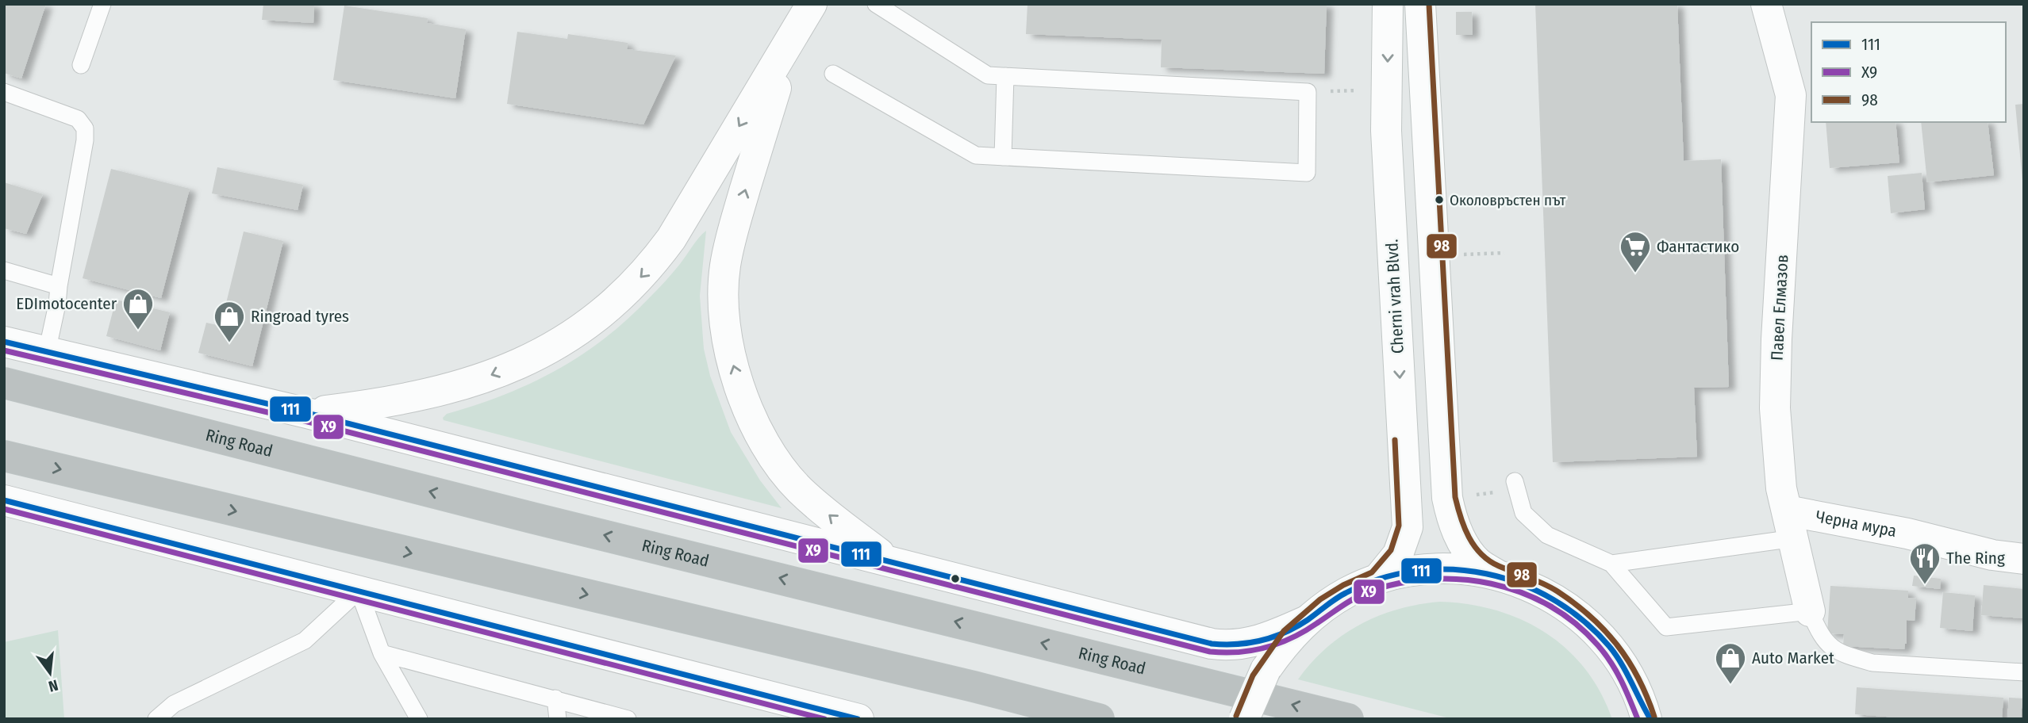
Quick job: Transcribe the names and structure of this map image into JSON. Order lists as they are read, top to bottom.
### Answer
{
  "streets": {
    "highway": ["Ring Road"],
    "street": ["Cherni vrah Blvd.", "Павел Елмазов", "Черна мура"]
  },
  "crossings": [
    ["Павел Елмазов", "Черна мура"]
  ],
  "places": {
    "other": ["Околовръстен път"],
    "supermarket": ["Фантастико"],
    "shop": ["EDImotocenter", "Ringroad tyres", "Auto Market"],
    "restaurant": ["The Ring"]
  },
  "lines": ["transit line 98", "transit line 111", "transit line Х9"],
  "legend": ["111", "Х9", "98"],
  "north": "bottom"
}
